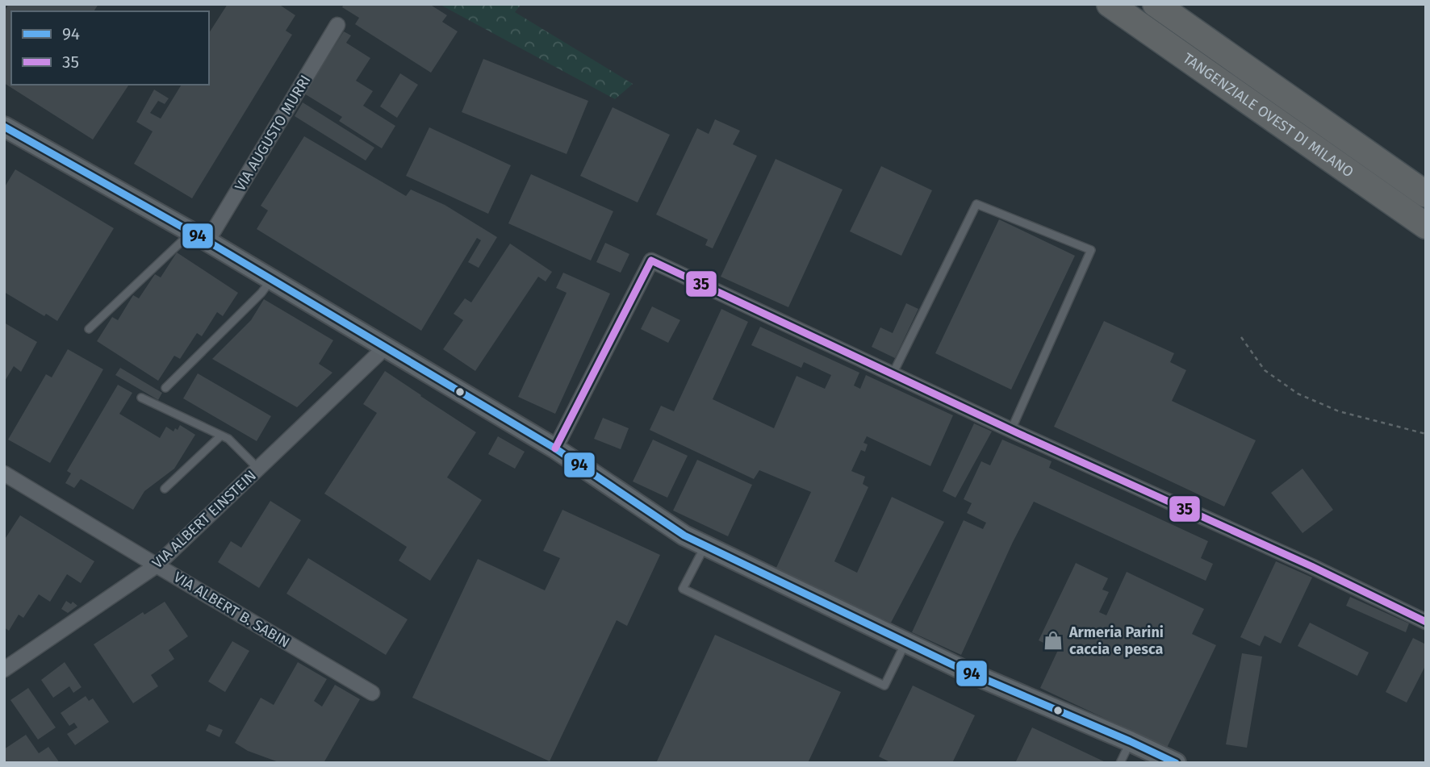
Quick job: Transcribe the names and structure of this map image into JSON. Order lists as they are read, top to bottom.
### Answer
{
  "streets": {
    "highway": ["TANGENZIALE OVEST DI MILANO"],
    "street": ["VIA AUGUSTO MURRI", "VIA ALBERT EINSTEIN", "VIA ALBERT B. SABIN"]
  },
  "crossings": [
    ["VIA ALBERT EINSTEIN", "VIA ALBERT B. SABIN"]
  ],
  "places": {
    "shop": ["Armeria Parini caccia e pesca"]
  },
  "lines": ["transit line 94", "transit line 35"],
  "legend": ["94", "35"]
}
